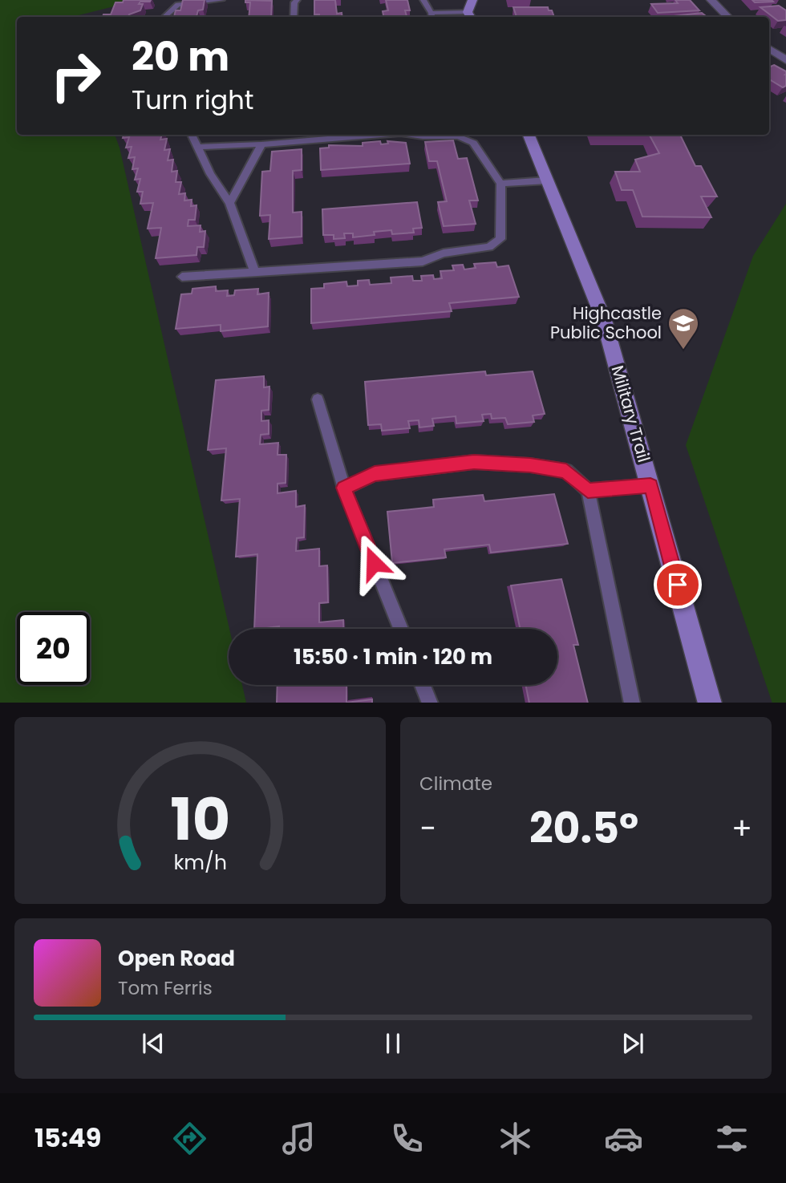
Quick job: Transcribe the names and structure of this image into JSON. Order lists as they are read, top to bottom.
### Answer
{
  "streets": {
    "street": ["Military Trail"]
  },
  "places": {
    "school or university": ["Highcastle Public School"]
  },
  "page": {
    "turn": ["20 m", "Turn right"],
    "limit": "20",
    "trip": "15:50 · 1 min · 120 m",
    "tile": "Climate",
    "heat": ["−", "20.5°", "+"],
    "song": ["Open Road", "Tom Ferris"],
    "tabs": "15:49",
    "gauge": ["10", "km/h"]
  }
}
